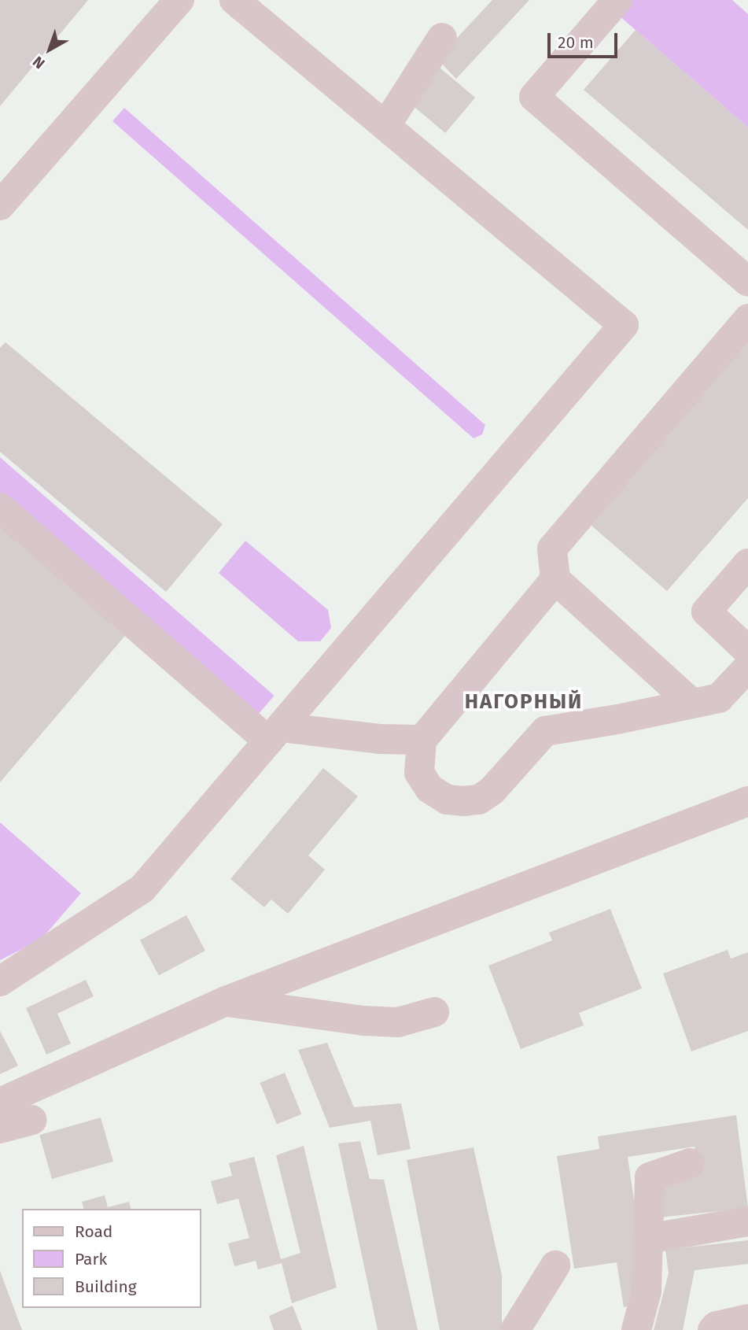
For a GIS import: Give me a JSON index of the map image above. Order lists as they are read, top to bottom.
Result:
{
  "districts": ["НАГОРНЫЙ"],
  "legend": ["Road", "Park", "Building"],
  "scale_bar": "20 m",
  "north": "bottom left"
}
